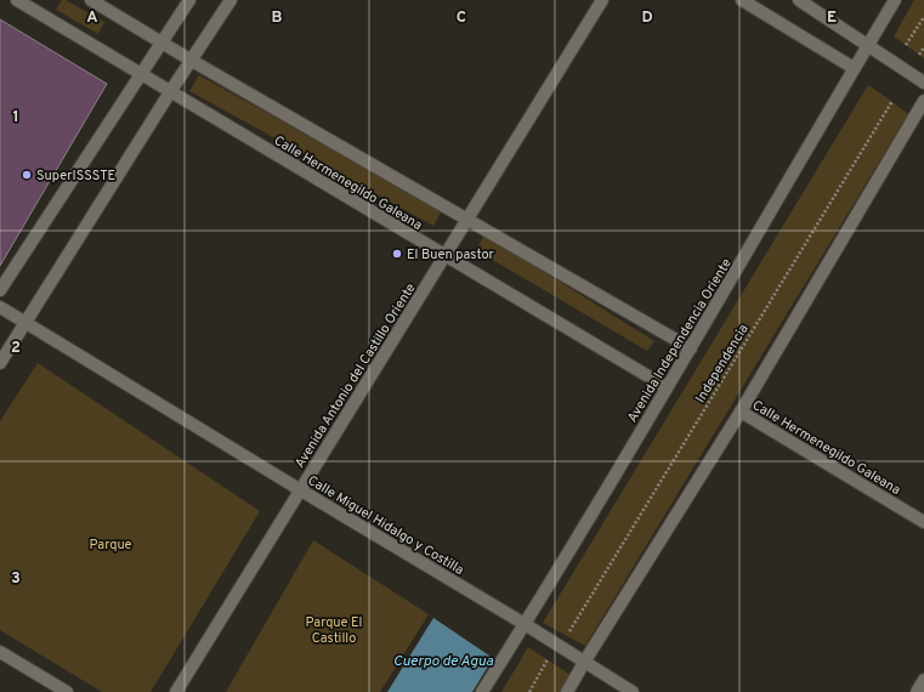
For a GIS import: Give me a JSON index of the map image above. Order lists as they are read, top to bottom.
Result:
{
  "streets": {
    "street": [
      "Calle Hermenegildo Galeana",
      "Avenida Independencia Oriente",
      "Avenida Antonio del Castillo Oriente",
      "Calle Miguel Hidalgo y Costilla"
    ],
    "path": ["Independencia"]
  },
  "crossings": [
    ["Calle Hermenegildo Galeana", "Avenida Independencia Oriente"],
    ["Calle Hermenegildo Galeana", "Avenida Antonio del Castillo Oriente"],
    ["Avenida Independencia Oriente", "Calle Miguel Hidalgo y Costilla"],
    ["Avenida Antonio del Castillo Oriente", "Calle Miguel Hidalgo y Costilla"]
  ],
  "water": ["Cuerpo de Agua"],
  "parks": ["Parque", "Parque El Castillo"],
  "places": ["SuperISSSTE", "El Buen pastor"],
  "grid": {
    "columns": [
      "A",
      "B",
      "C",
      "D",
      "E"
    ],
    "rows": ["1", "2", "3"]
  }
}
